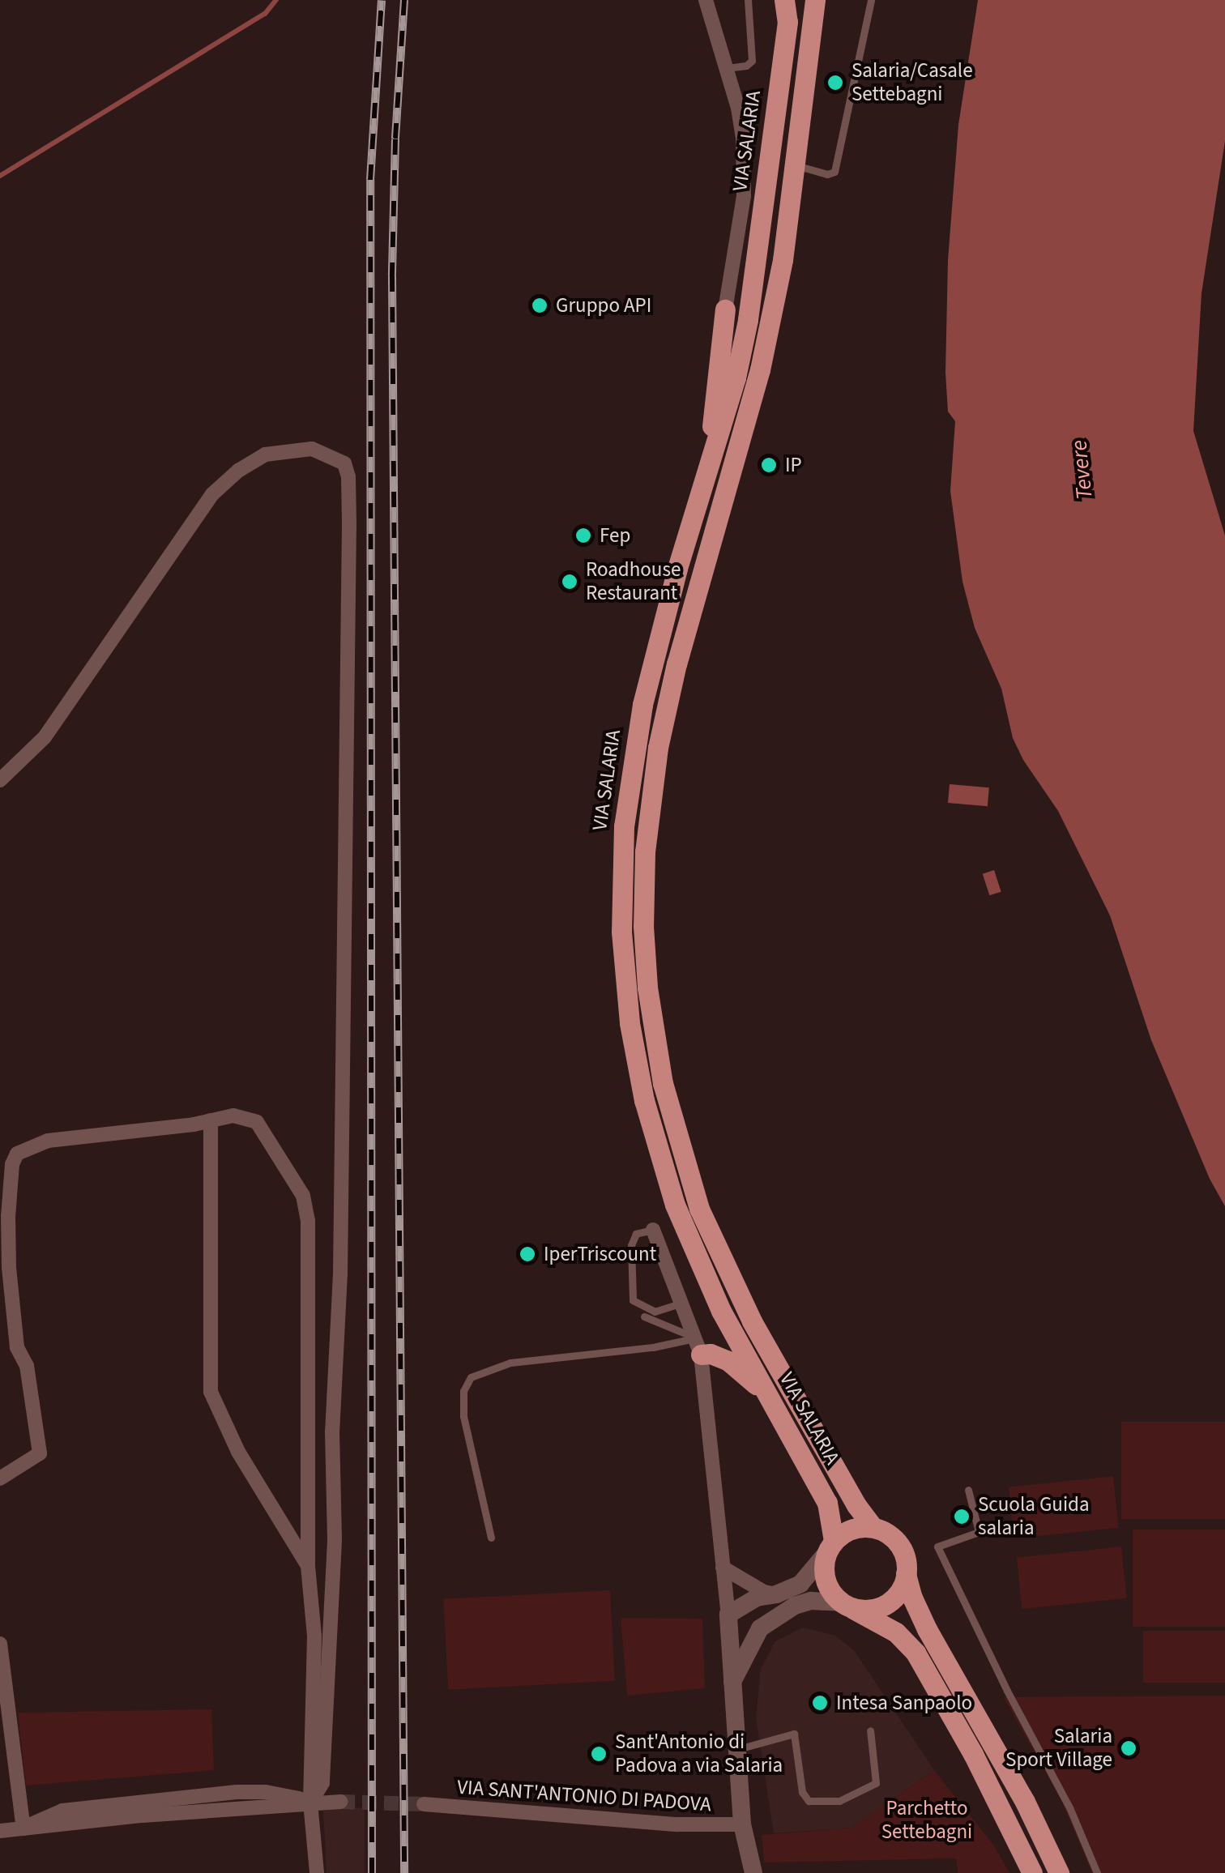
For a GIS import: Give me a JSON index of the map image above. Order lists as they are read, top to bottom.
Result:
{
  "streets": {
    "main road": ["VIA SALARIA"],
    "street": ["VIA SANT'ANTONIO DI PADOVA"]
  },
  "water": ["Tevere"],
  "parks": ["Parchetto Settebagni"],
  "places": [
    "Salaria/Casale Settebagni",
    "Gruppo API",
    "IP",
    "Fep",
    "Roadhouse Restaurant",
    "IperTriscount",
    "Scuola Guida salaria",
    "Intesa Sanpaolo",
    "Salaria Sport Village",
    "Sant'Antonio di Padova a via Salaria"
  ]
}
